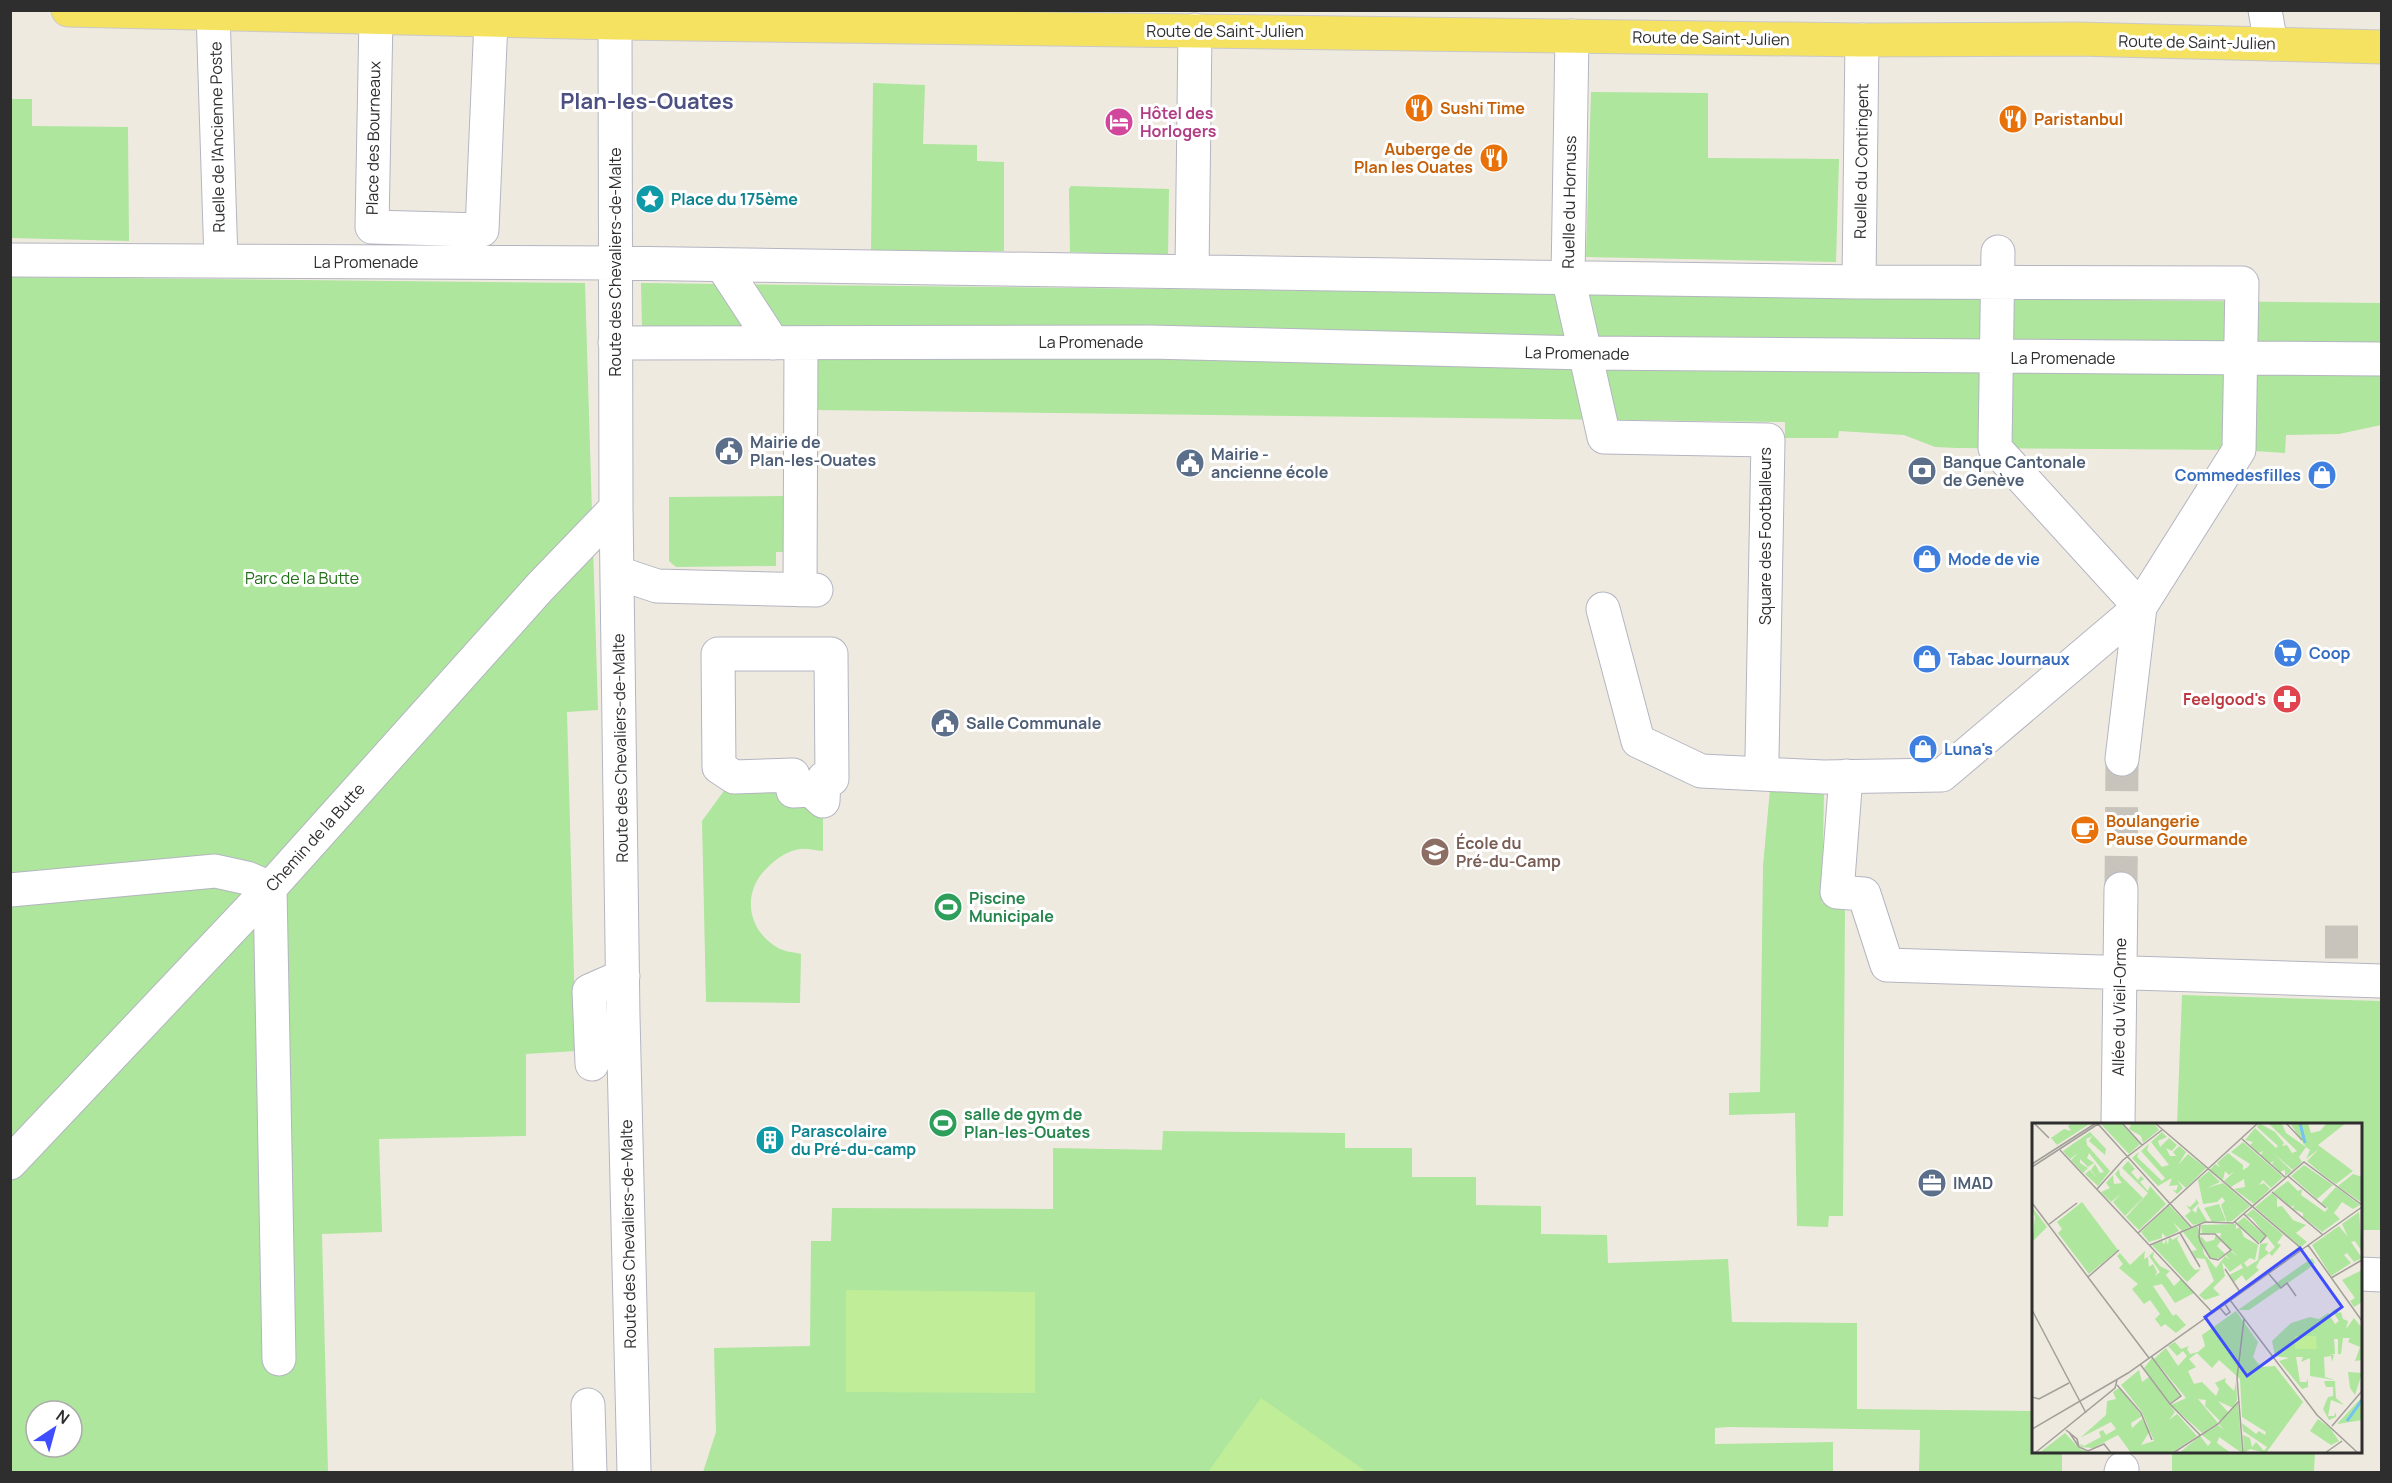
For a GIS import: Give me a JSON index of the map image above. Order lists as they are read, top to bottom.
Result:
{
  "streets": {
    "main road": ["Route de Saint-Julien"],
    "street": [
      "Ruelle de l'Ancienne Poste",
      "Place des Bourneaux",
      "Ruelle du Contingent",
      "Ruelle du Hornuss",
      "La Promenade",
      "Route des Chevaliers-de-Malte",
      "Square des Footballeurs",
      "Chemin de la Butte",
      "Allée du Vieil-Orme"
    ]
  },
  "crossings": [
    ["Route de Saint-Julien", "Ruelle de l'Ancienne Poste"],
    ["Route de Saint-Julien", "Place des Bourneaux"],
    ["Route de Saint-Julien", "Ruelle du Contingent"],
    ["Route de Saint-Julien", "Ruelle du Hornuss"],
    ["Route de Saint-Julien", "Route des Chevaliers-de-Malte"],
    ["Ruelle de l'Ancienne Poste", "La Promenade"],
    ["Ruelle du Contingent", "La Promenade"],
    ["Ruelle du Hornuss", "La Promenade"],
    ["Ruelle du Hornuss", "Square des Footballeurs"],
    ["La Promenade", "Route des Chevaliers-de-Malte"],
    ["Route des Chevaliers-de-Malte", "Chemin de la Butte"]
  ],
  "districts": ["Plan-les-Ouates"],
  "parks": ["Parc de la Butte"],
  "places": {
    "restaurant": ["Sushi Time", "Paristanbul", "Auberge de Plan les Ouates"],
    "hotel": ["Hôtel des Horlogers"],
    "place": ["Place du 175ème"],
    "public building": ["Mairie de Plan-les-Ouates", "Mairie - ancienne école", "Salle Communale"],
    "bank": ["Banque Cantonale de Genève"],
    "shop": [
      "Commedesfilles",
      "Mode de vie",
      "Tabac Journaux",
      "Luna's"
    ],
    "supermarket": ["Coop"],
    "pharmacy": ["Feelgood's"],
    "cafe": ["Boulangerie Pause Gourmande"],
    "school or university": ["École du Pré-du-Camp"],
    "sports": ["Piscine Municipale", "salle de gym de Plan-les-Ouates"],
    "building": ["Parascolaire du Pré-du-camp"],
    "office": ["IMAD"]
  },
  "north": "top right"
}
